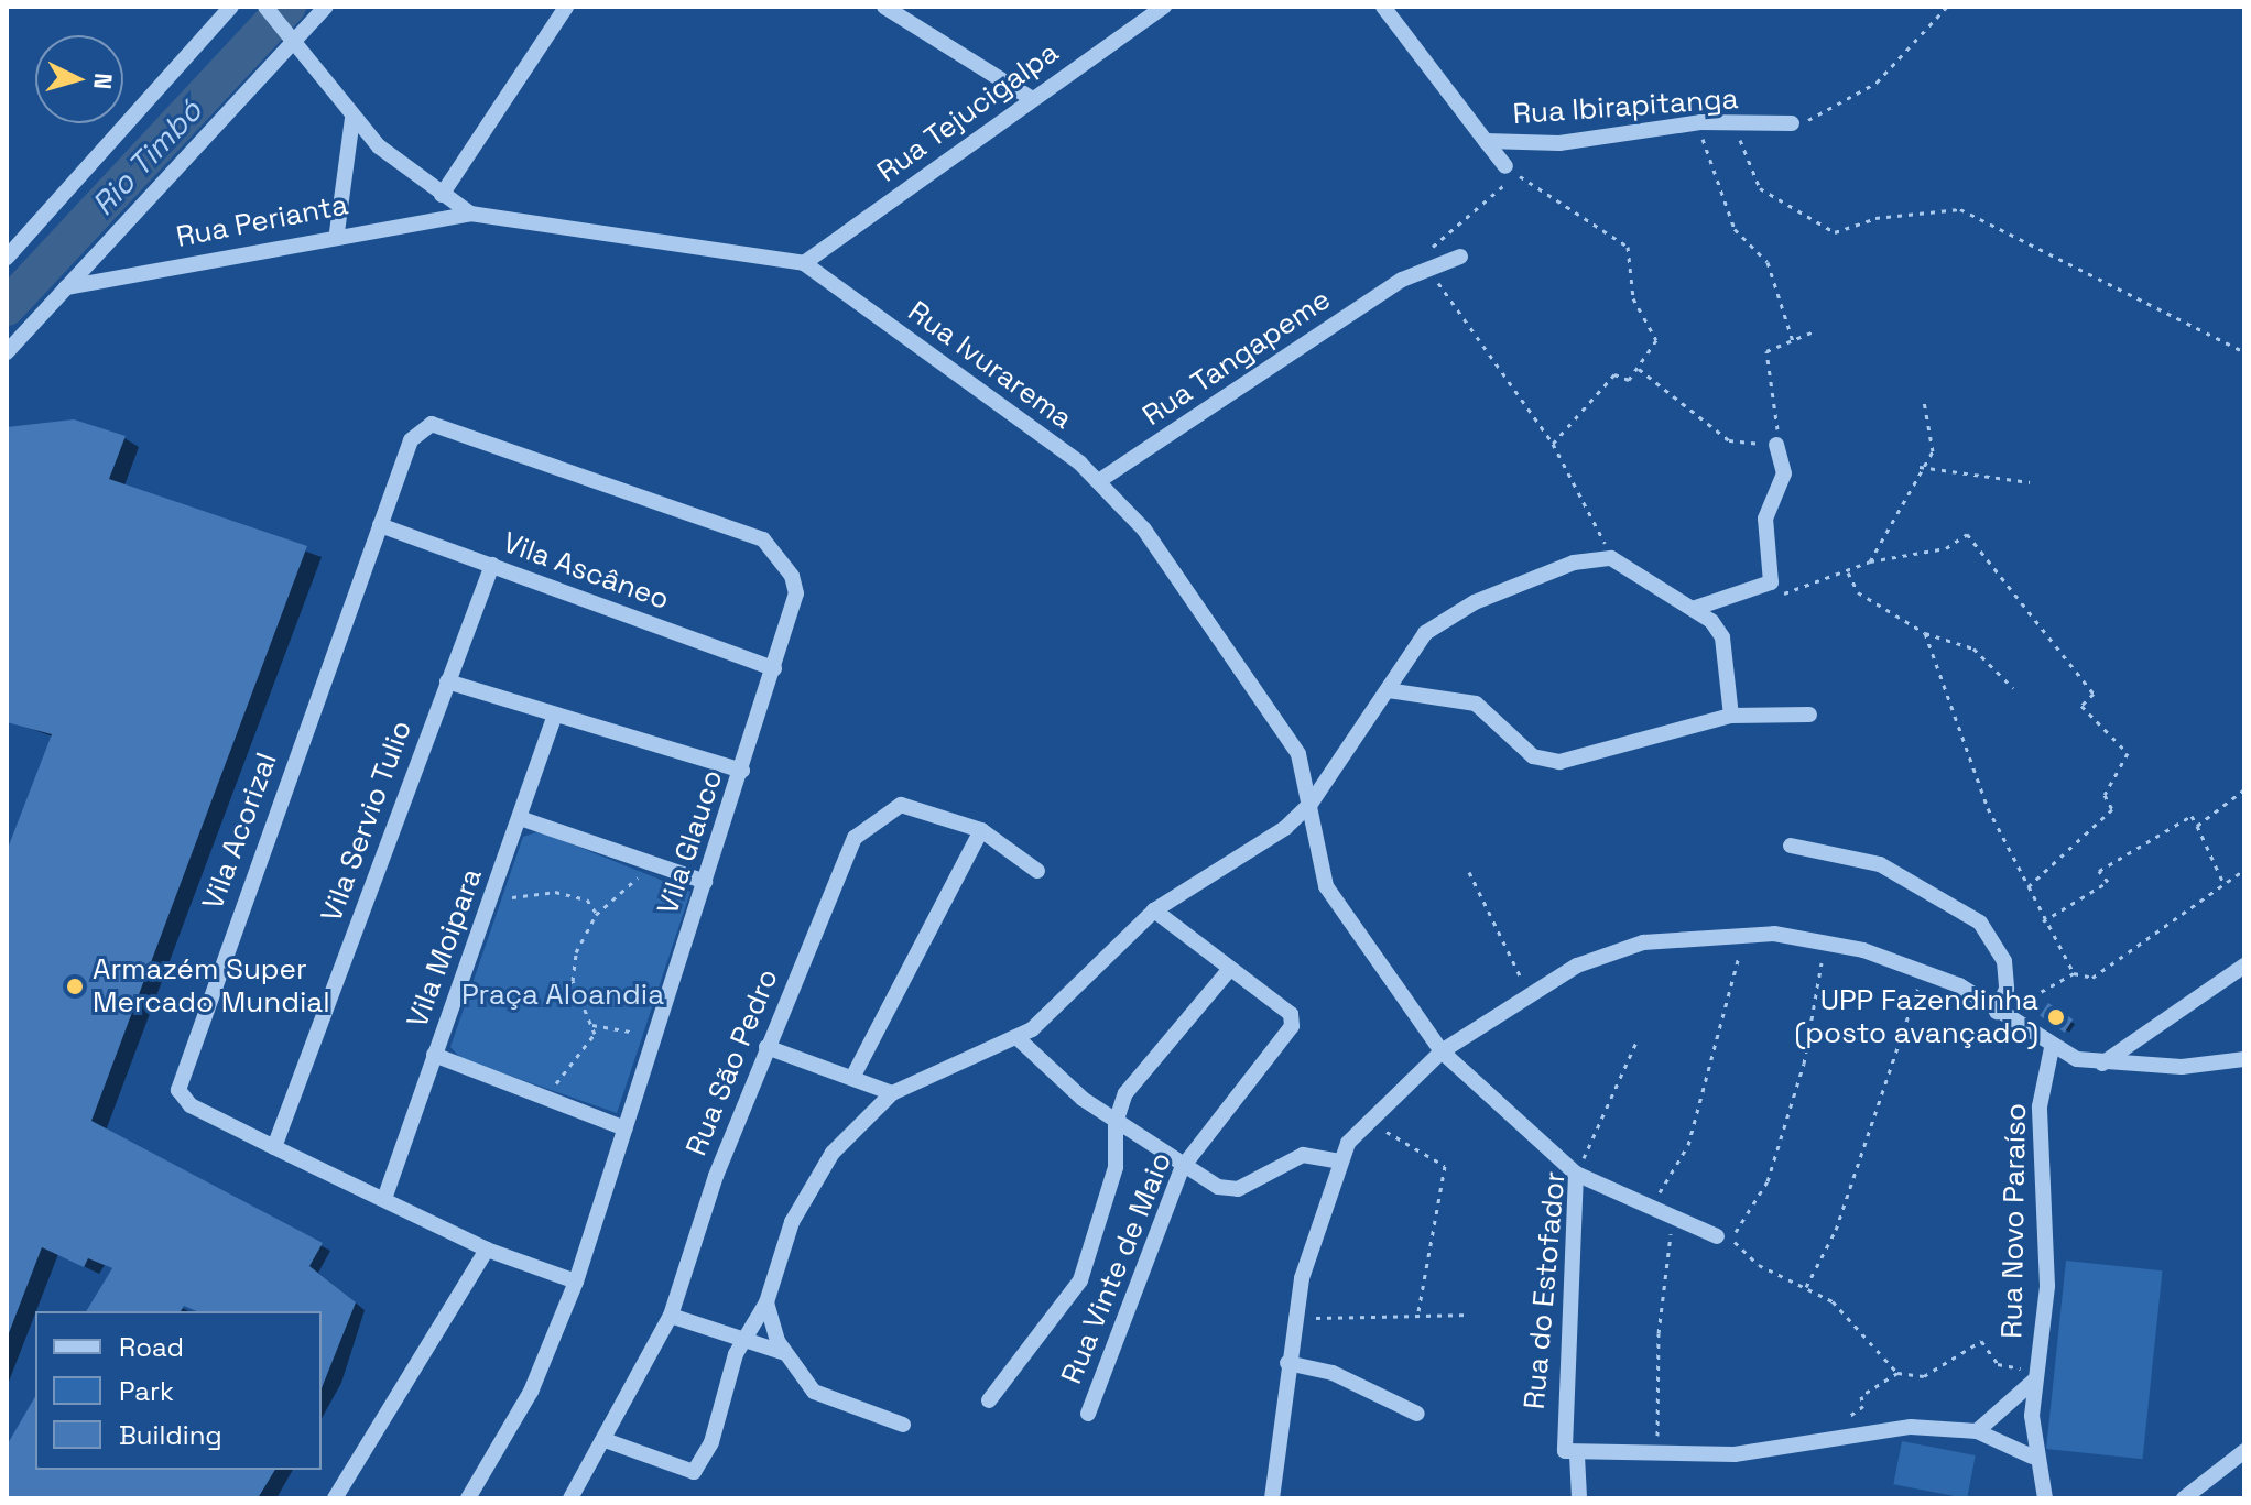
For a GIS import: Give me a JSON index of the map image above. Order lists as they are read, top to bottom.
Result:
{
  "streets": {
    "street": [
      "Rua Ibirapitanga",
      "Rua Tejucigalpa",
      "Rua Perianta",
      "Rua Tangapeme",
      "Rua Ivurarema",
      "Vila Ascâneo",
      "Vila Servio Tulio",
      "Vila Acorizal",
      "Vila Glauco",
      "Vila Moipara",
      "Rua São Pedro",
      "Rua Novo Paraíso",
      "Rua Vinte de Maio",
      "Rua do Estofador"
    ]
  },
  "crossings": [
    ["Rua Tejucigalpa", "Rua Ivurarema"],
    ["Rua Perianta", "Rua Ivurarema"],
    ["Rua Tangapeme", "Rua Ivurarema"],
    ["Rua Ivurarema", "Rua do Estofador"],
    ["Vila Ascâneo", "Vila Servio Tulio"],
    ["Vila Ascâneo", "Vila Acorizal"],
    ["Vila Ascâneo", "Vila Glauco"],
    ["Vila Servio Tulio", "Vila Acorizal"],
    ["Vila Acorizal", "Vila Glauco"],
    ["Vila Acorizal", "Vila Moipara"]
  ],
  "water": ["Rio Timbó"],
  "parks": ["Praça Aloandia"],
  "places": ["Armazém Super Mercado Mundial", "UPP Fazendinha (posto avançado)"],
  "legend": ["Road", "Park", "Building"],
  "north": "right"
}
